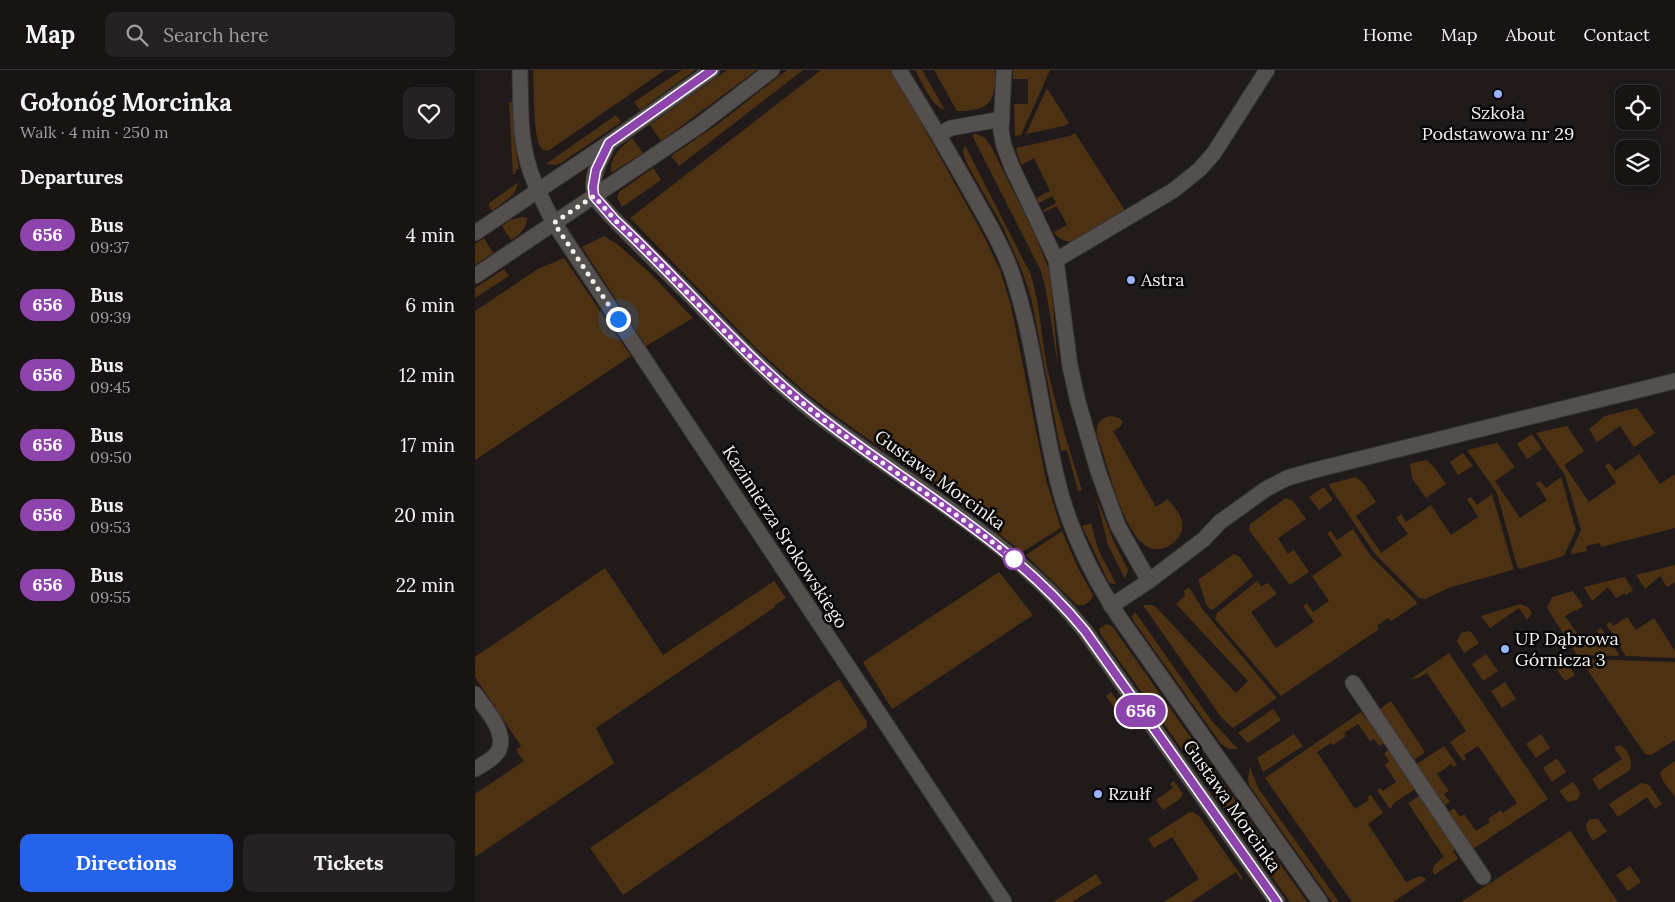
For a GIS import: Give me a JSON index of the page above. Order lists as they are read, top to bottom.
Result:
{
  "streets": {
    "street": ["Gustawa Morcinka", "Kazimierza Srokowskiego"]
  },
  "places": [
    "Szkoła Podstawowa nr 29",
    "Astra",
    "UP Dąbrowa Górnicza 3",
    "Rzułf"
  ],
  "lines": ["bus line 656"],
  "page": {
    "header": "Map",
    "search": "Search here",
    "nav": [
      "Home",
      "Map",
      "About",
      "Contact"
    ],
    "heading": [
      ["Gołonóg Morcinka", "Walk · 4 min · 250 m"],
      "Departures"
    ],
    "on_map": "656",
    "list": [
      {
        "mark": "656",
        "name": "Bus",
        "note": "09:37",
        "value": "4 min"
      },
      {
        "mark": "656",
        "name": "Bus",
        "note": "09:39",
        "value": "6 min"
      },
      {
        "mark": "656",
        "name": "Bus",
        "note": "09:45",
        "value": "12 min"
      },
      {
        "mark": "656",
        "name": "Bus",
        "note": "09:50",
        "value": "17 min"
      },
      {
        "mark": "656",
        "name": "Bus",
        "note": "09:53",
        "value": "20 min"
      },
      {
        "mark": "656",
        "name": "Bus",
        "note": "09:55",
        "value": "22 min"
      }
    ],
    "buttons": ["Directions", "Tickets"]
  }
}
